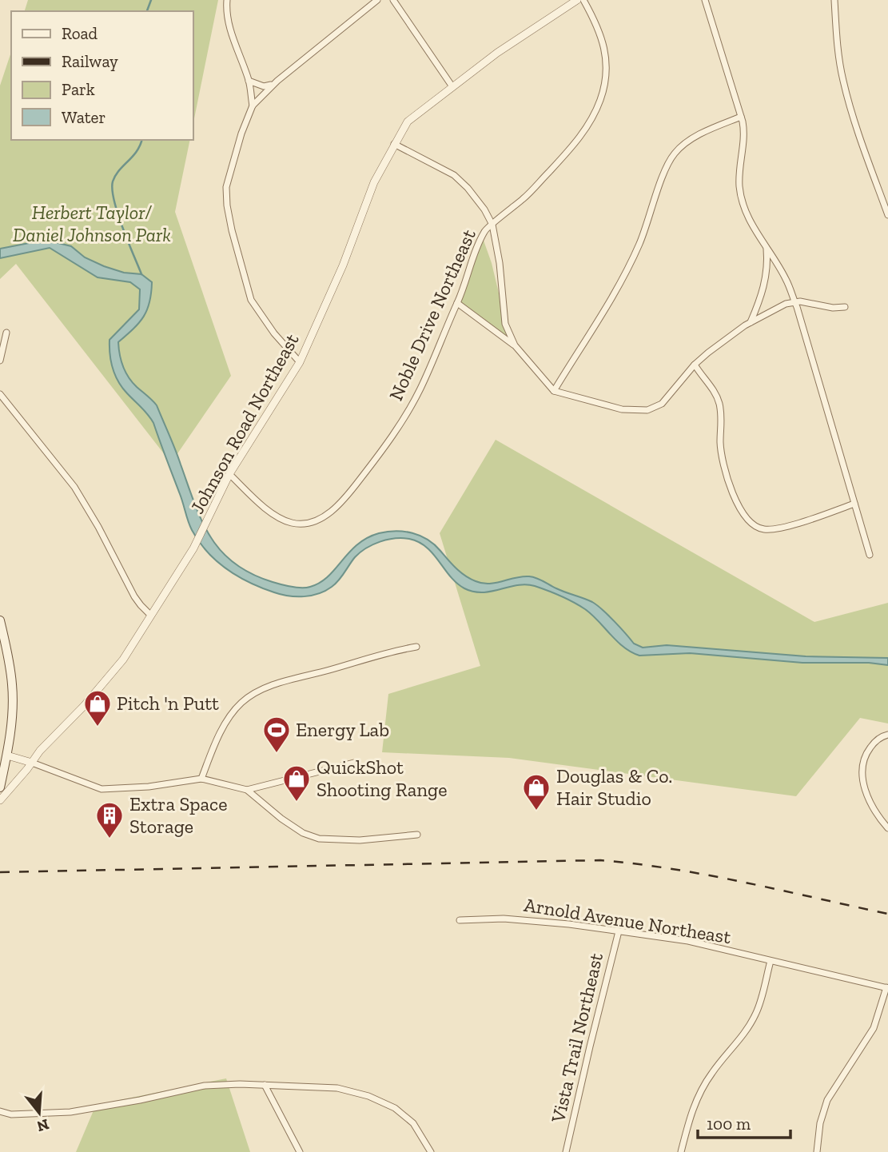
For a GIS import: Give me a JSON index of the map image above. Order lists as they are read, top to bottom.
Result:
{
  "streets": {
    "street": [
      "Noble Drive Northeast",
      "Johnson Road Northeast",
      "Arnold Avenue Northeast",
      "Vista Trail Northeast"
    ]
  },
  "crossings": [
    ["Noble Drive Northeast", "Johnson Road Northeast"],
    ["Arnold Avenue Northeast", "Vista Trail Northeast"]
  ],
  "parks": ["Herbert Taylor/ Daniel Johnson Park"],
  "places": {
    "shop": ["Pitch 'n Putt", "QuickShot Shooting Range", "Douglas & Co. Hair Studio"],
    "sports": ["Energy Lab"],
    "building": ["Extra Space Storage"]
  },
  "legend": [
    "Road",
    "Railway",
    "Park",
    "Water"
  ],
  "scale_bar": "100 m",
  "north": "bottom"
}
